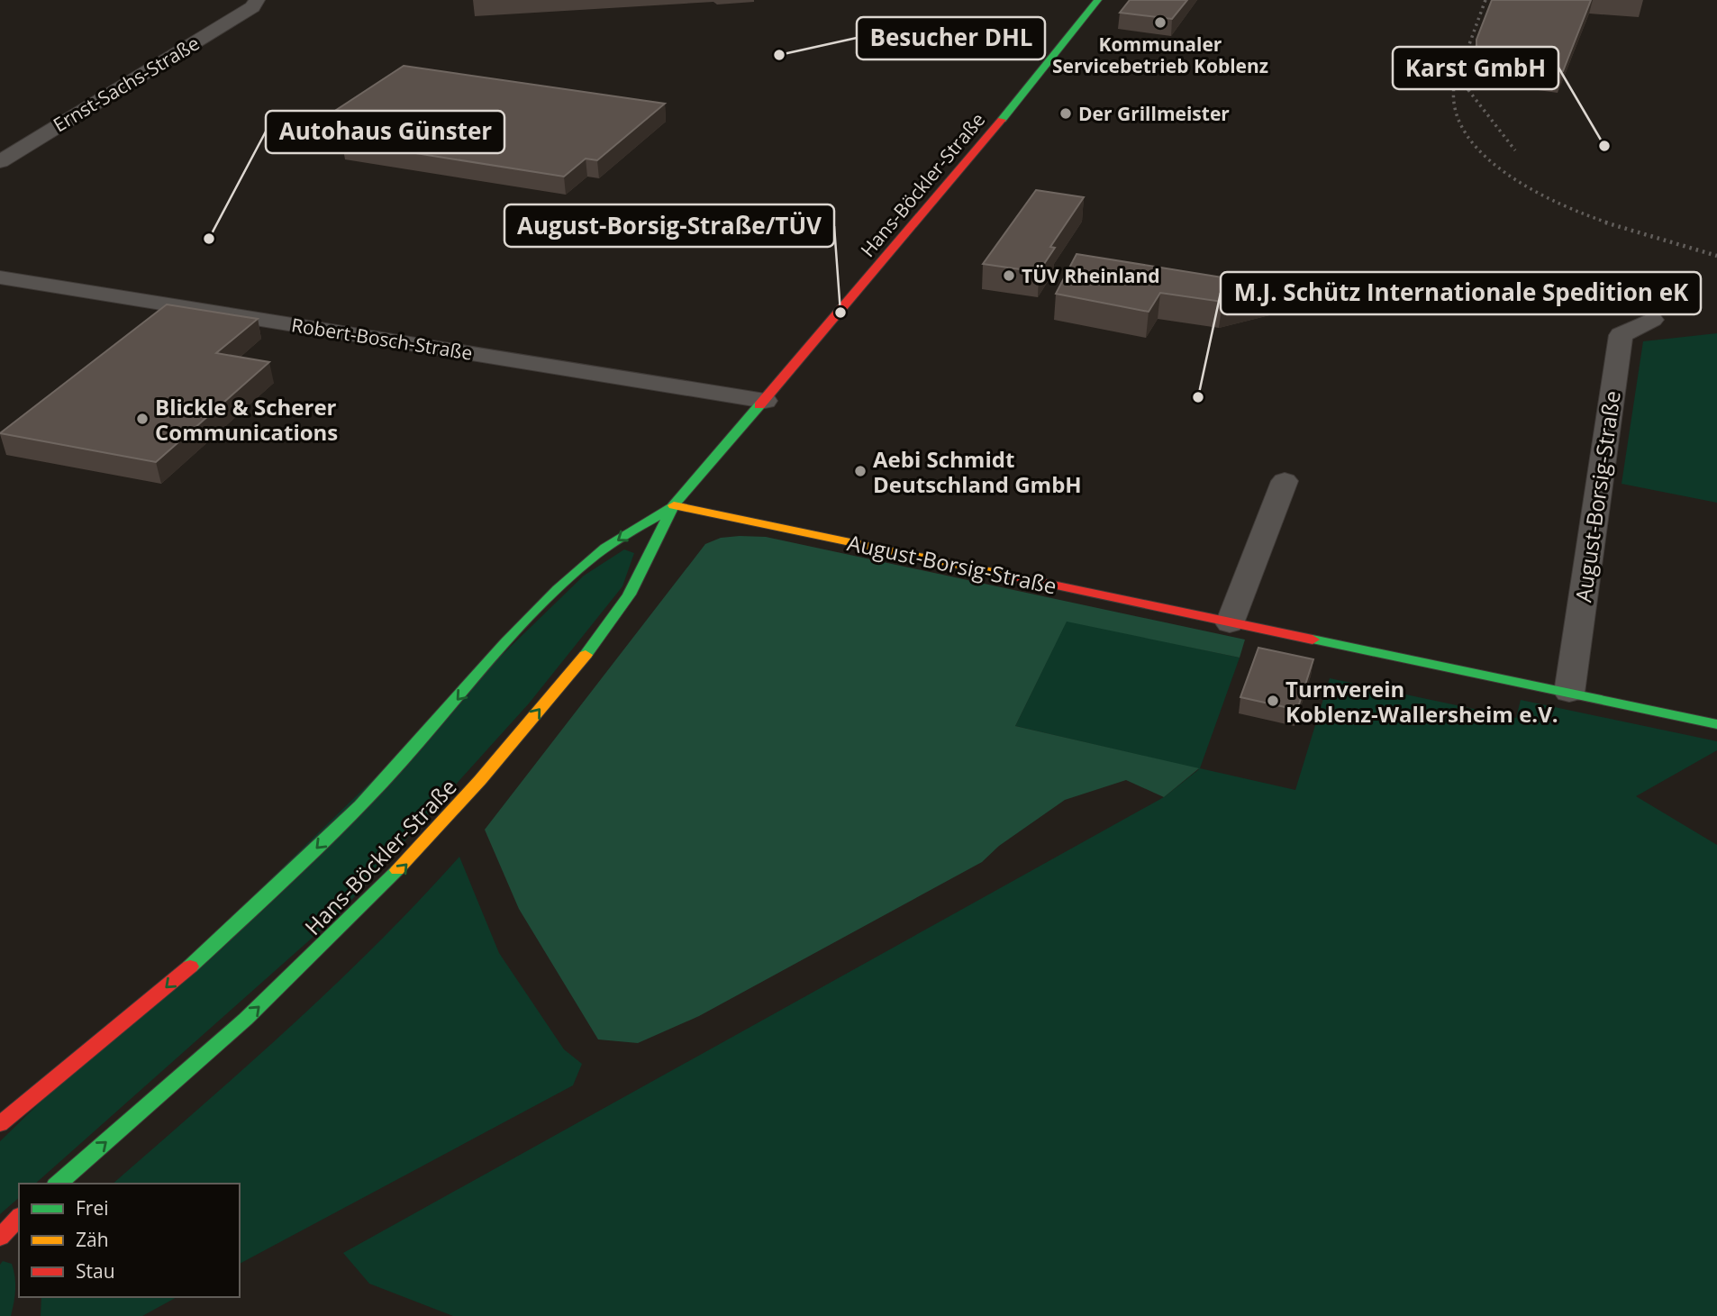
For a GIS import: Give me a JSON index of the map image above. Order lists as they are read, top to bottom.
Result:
{
  "streets": {
    "main road": ["Hans-Böckler-Straße", "August-Borsig-Straße"],
    "street": ["Ernst-Sachs-Straße", "Robert-Bosch-Straße"]
  },
  "crossings": [
    ["Hans-Böckler-Straße", "Robert-Bosch-Straße"],
    ["Hans-Böckler-Straße", "August-Borsig-Straße"]
  ],
  "places": [
    "Kommunaler Servicebetrieb Koblenz",
    "Besucher DHL",
    "Der Grillmeister",
    "Karst GmbH",
    "Autohaus Günster",
    "TÜV Rheinland",
    "August-Borsig-Straße/TÜV",
    "M.J. Schütz Internationale Spedition eK",
    "Blickle & Scherer Communications",
    "Aebi Schmidt Deutschland GmbH",
    "Turnverein Koblenz-Wallersheim e.V."
  ],
  "legend": ["Frei", "Zäh", "Stau"]
}
